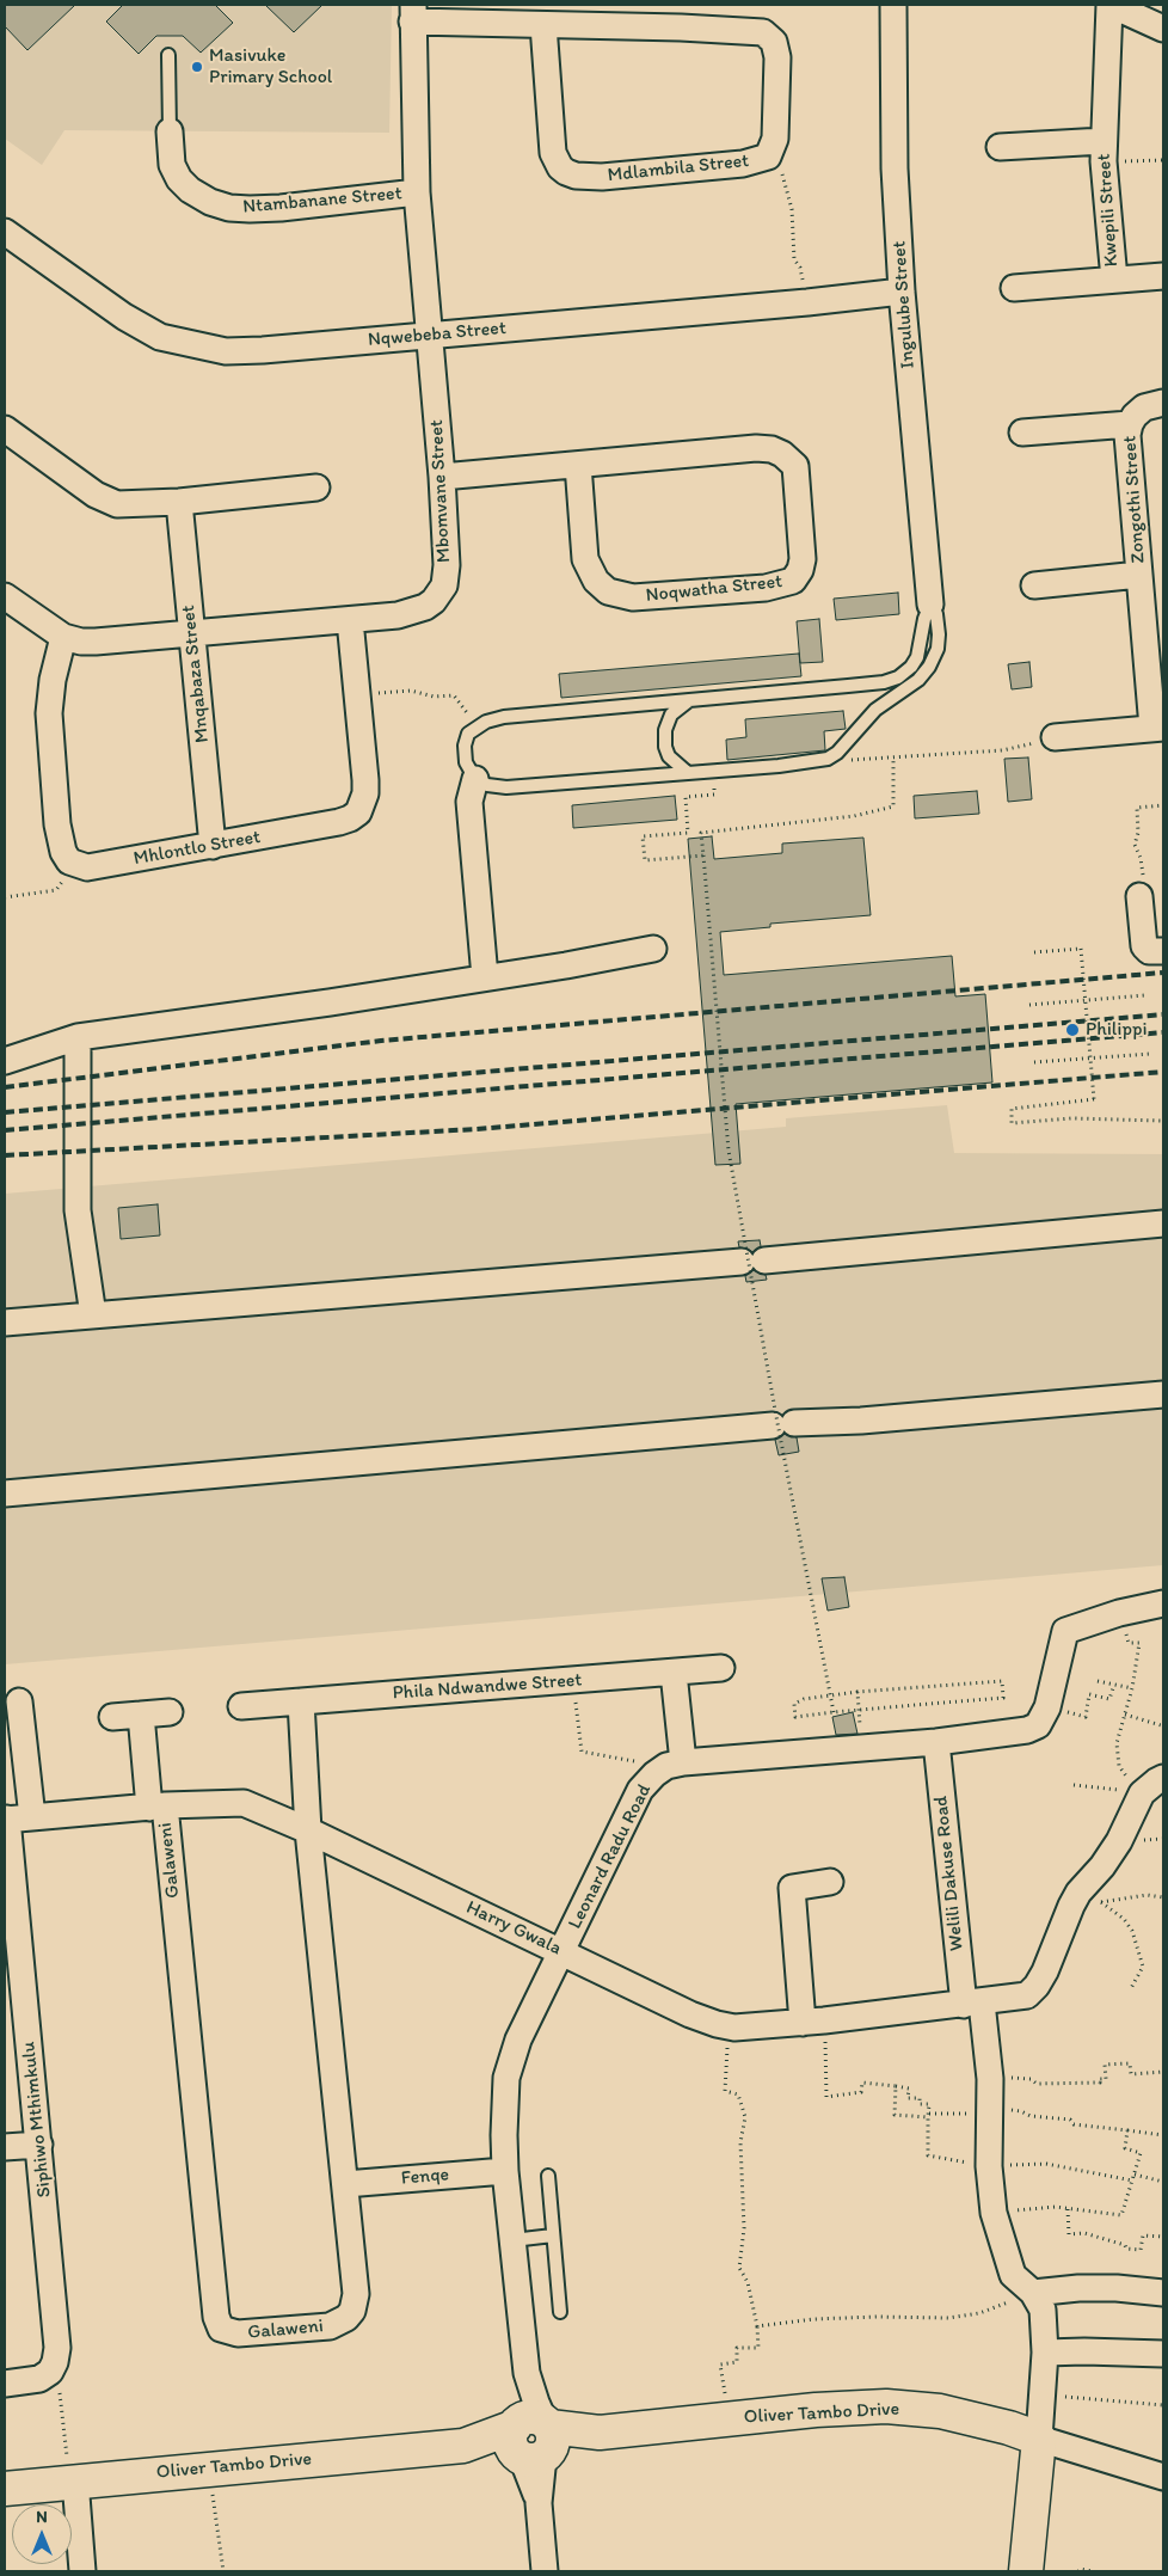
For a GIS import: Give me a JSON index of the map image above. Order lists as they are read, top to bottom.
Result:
{
  "streets": {
    "street": [
      "Mdlambila Street",
      "Ntambanane Street",
      "Kwepili Street",
      "Ingulube Street",
      "Nqwebeba Street",
      "Mbomvane Street",
      "Zongothi Street",
      "Noqwatha Street",
      "Mnqabaza Street",
      "Mhlontlo Street",
      "Phila Ndwandwe Street",
      "Leonard Radu Road",
      "Galaweni",
      "Welili Dakuse Road",
      "Harry Gwala",
      "Siphiwo Mthimkulu",
      "Fenqe",
      "Oliver Tambo Drive"
    ]
  },
  "crossings": [
    ["Mdlambila Street", "Mbomvane Street"],
    ["Ntambanane Street", "Mbomvane Street"],
    ["Ingulube Street", "Nqwebeba Street"],
    ["Nqwebeba Street", "Mbomvane Street"],
    ["Mbomvane Street", "Noqwatha Street"],
    ["Mbomvane Street", "Mnqabaza Street"],
    ["Mbomvane Street", "Mhlontlo Street"],
    ["Mnqabaza Street", "Mhlontlo Street"],
    ["Leonard Radu Road", "Welili Dakuse Road"],
    ["Leonard Radu Road", "Harry Gwala"],
    ["Leonard Radu Road", "Fenqe"],
    ["Leonard Radu Road", "Oliver Tambo Drive"],
    ["Galaweni", "Harry Gwala"],
    ["Galaweni", "Fenqe"],
    ["Welili Dakuse Road", "Harry Gwala"],
    ["Harry Gwala", "Siphiwo Mthimkulu"]
  ],
  "places": ["Masivuke Primary School", "Philippi"],
  "north": "top"
}
